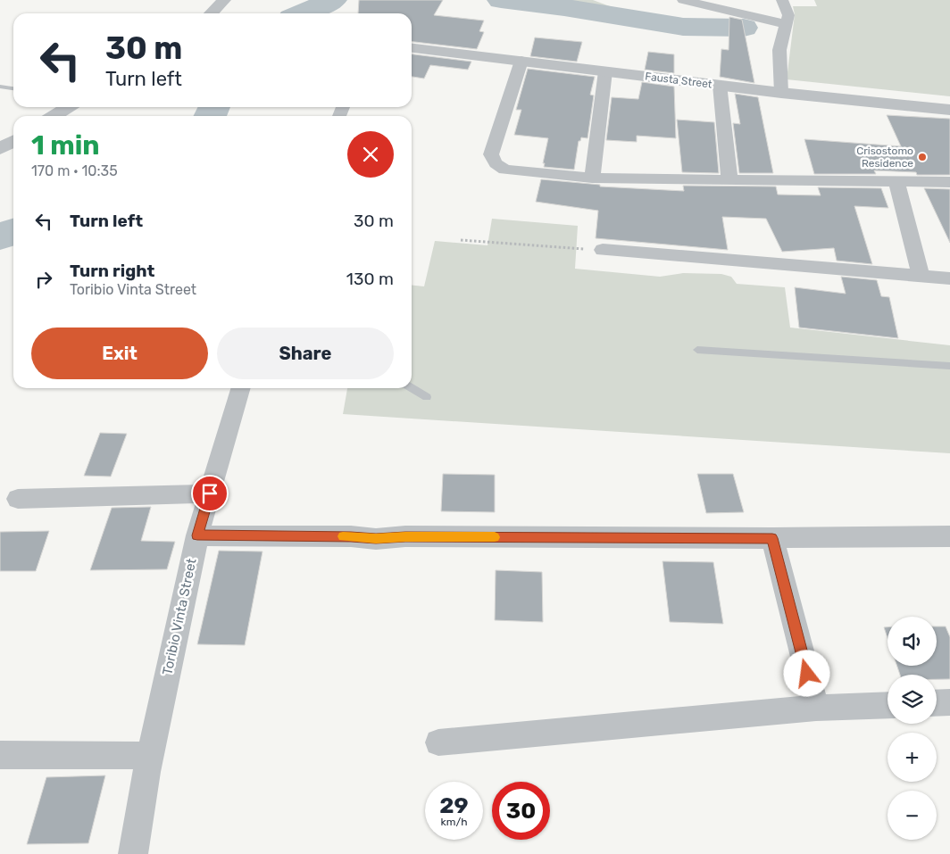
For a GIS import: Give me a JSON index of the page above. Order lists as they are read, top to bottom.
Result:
{
  "streets": {
    "street": ["Fausta Street", "Toribio Vinta Street"]
  },
  "places": ["Crisostomo Residence"],
  "page": {
    "turn": ["30 m", "Turn left"],
    "heading": ["1 min", "170 m · 10:35"],
    "list": [
      {
        "name": "Turn left",
        "value": "30 m"
      },
      {
        "name": "Turn right",
        "note": "Toribio Vinta Street",
        "value": "130 m"
      }
    ],
    "buttons": ["Exit", "Share"],
    "map_buttons": ["+", "−"],
    "speed": "29 km/h",
    "limit": "30"
  }
}
